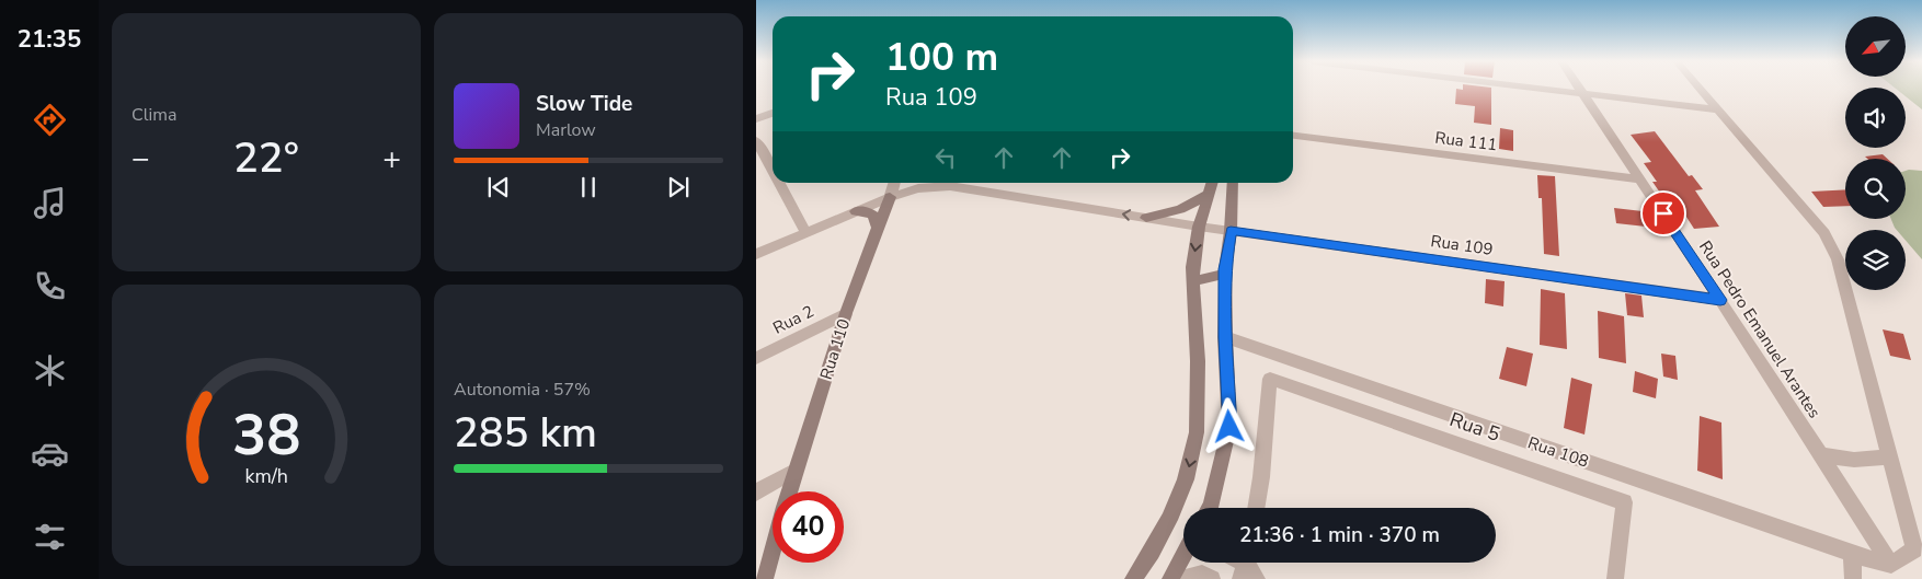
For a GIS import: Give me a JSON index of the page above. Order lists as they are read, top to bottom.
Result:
{
  "streets": {
    "street": [
      "Rua 111",
      "Rua 109",
      "Rua 2",
      "Rua Pedro Emanuel Arantes",
      "Rua 110",
      "Rua 5",
      "Rua 108"
    ]
  },
  "crossings": [
    ["Rua 111", "Rua Pedro Emanuel Arantes"],
    ["Rua 109", "Rua Pedro Emanuel Arantes"],
    ["Rua 2", "Rua 110"],
    ["Rua Pedro Emanuel Arantes", "Rua 108"]
  ],
  "north": "bottom left",
  "page": {
    "tabs": "21:35",
    "tile": [
      "Clima",
      ["Autonomia · 57%", "285 km"]
    ],
    "turn": ["100 m", "Rua 109"],
    "song": ["Slow Tide", "Marlow"],
    "heat": ["−", "22°", "+"],
    "limit": "40",
    "trip": "21:36 · 1 min · 370 m",
    "gauge": ["38", "km/h"]
  }
}
